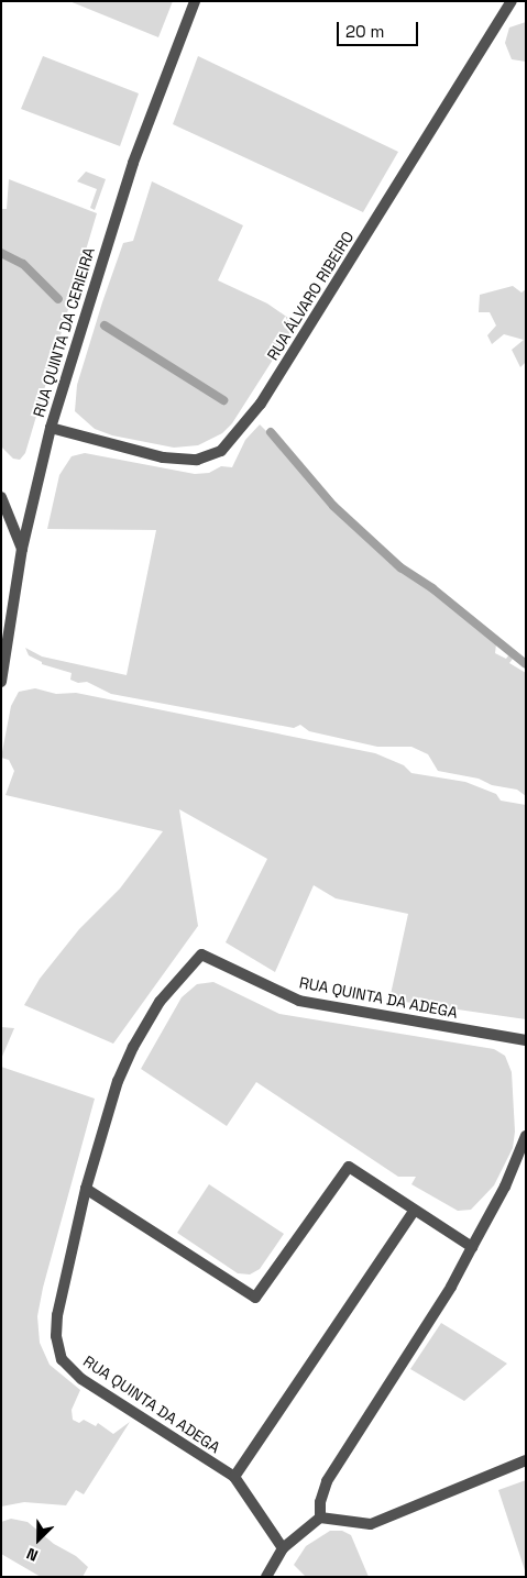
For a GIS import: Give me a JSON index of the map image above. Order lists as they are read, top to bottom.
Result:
{
  "streets": {
    "street": ["RUA ÁLVARO RIBEIRO", "RUA QUINTA DA CERIEIRA", "RUA QUINTA DA ADEGA"]
  },
  "crossings": [
    ["RUA ÁLVARO RIBEIRO", "RUA QUINTA DA CERIEIRA"]
  ],
  "scale_bar": "20 m",
  "north": "bottom left"
}
